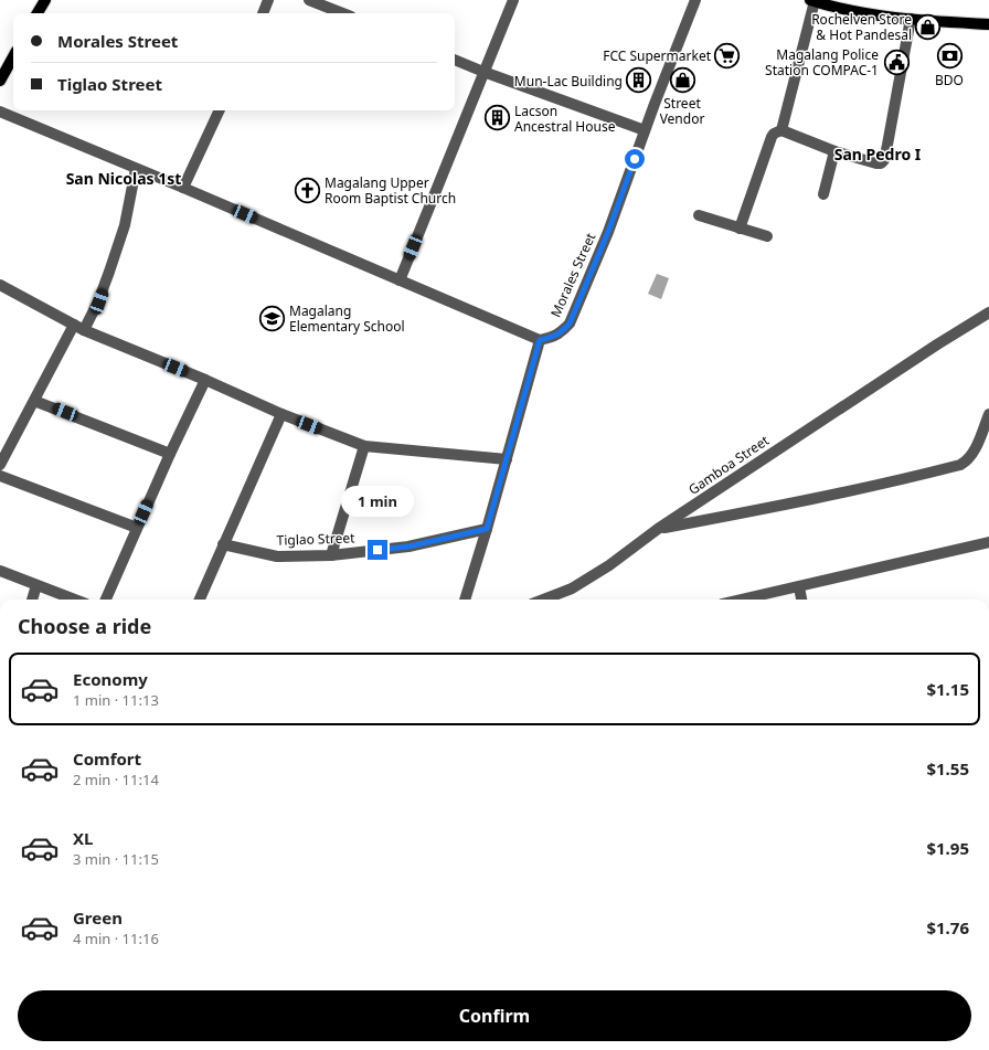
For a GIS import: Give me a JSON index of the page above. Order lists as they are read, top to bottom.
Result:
{
  "streets": {
    "street": ["Morales Street", "Gamboa Street", "Tiglao Street"]
  },
  "districts": ["San Pedro I", "San Nicolas 1st"],
  "places": {
    "shop": ["Rochelven Store & Hot Pandesal", "Street Vendor"],
    "supermarket": ["FCC Supermarket"],
    "bank": ["BDO"],
    "public building": ["Magalang Police Station COMPAC-1"],
    "building": ["Mun-Lac Building", "Lacson Ancestral House"],
    "church": ["Magalang Upper Room Baptist Church"],
    "school or university": ["Magalang Elementary School"]
  },
  "page": {
    "banner": ["Morales Street", "Tiglao Street"],
    "bubble": "1 min",
    "heading": "Choose a ride",
    "list": [
      {
        "name": "Economy",
        "note": "1 min · 11:13",
        "value": "$1.15"
      },
      {
        "name": "Comfort",
        "note": "2 min · 11:14",
        "value": "$1.55"
      },
      {
        "name": "XL",
        "note": "3 min · 11:15",
        "value": "$1.95"
      },
      {
        "name": "Green",
        "note": "4 min · 11:16",
        "value": "$1.76"
      }
    ],
    "buttons": "Confirm"
  }
}
